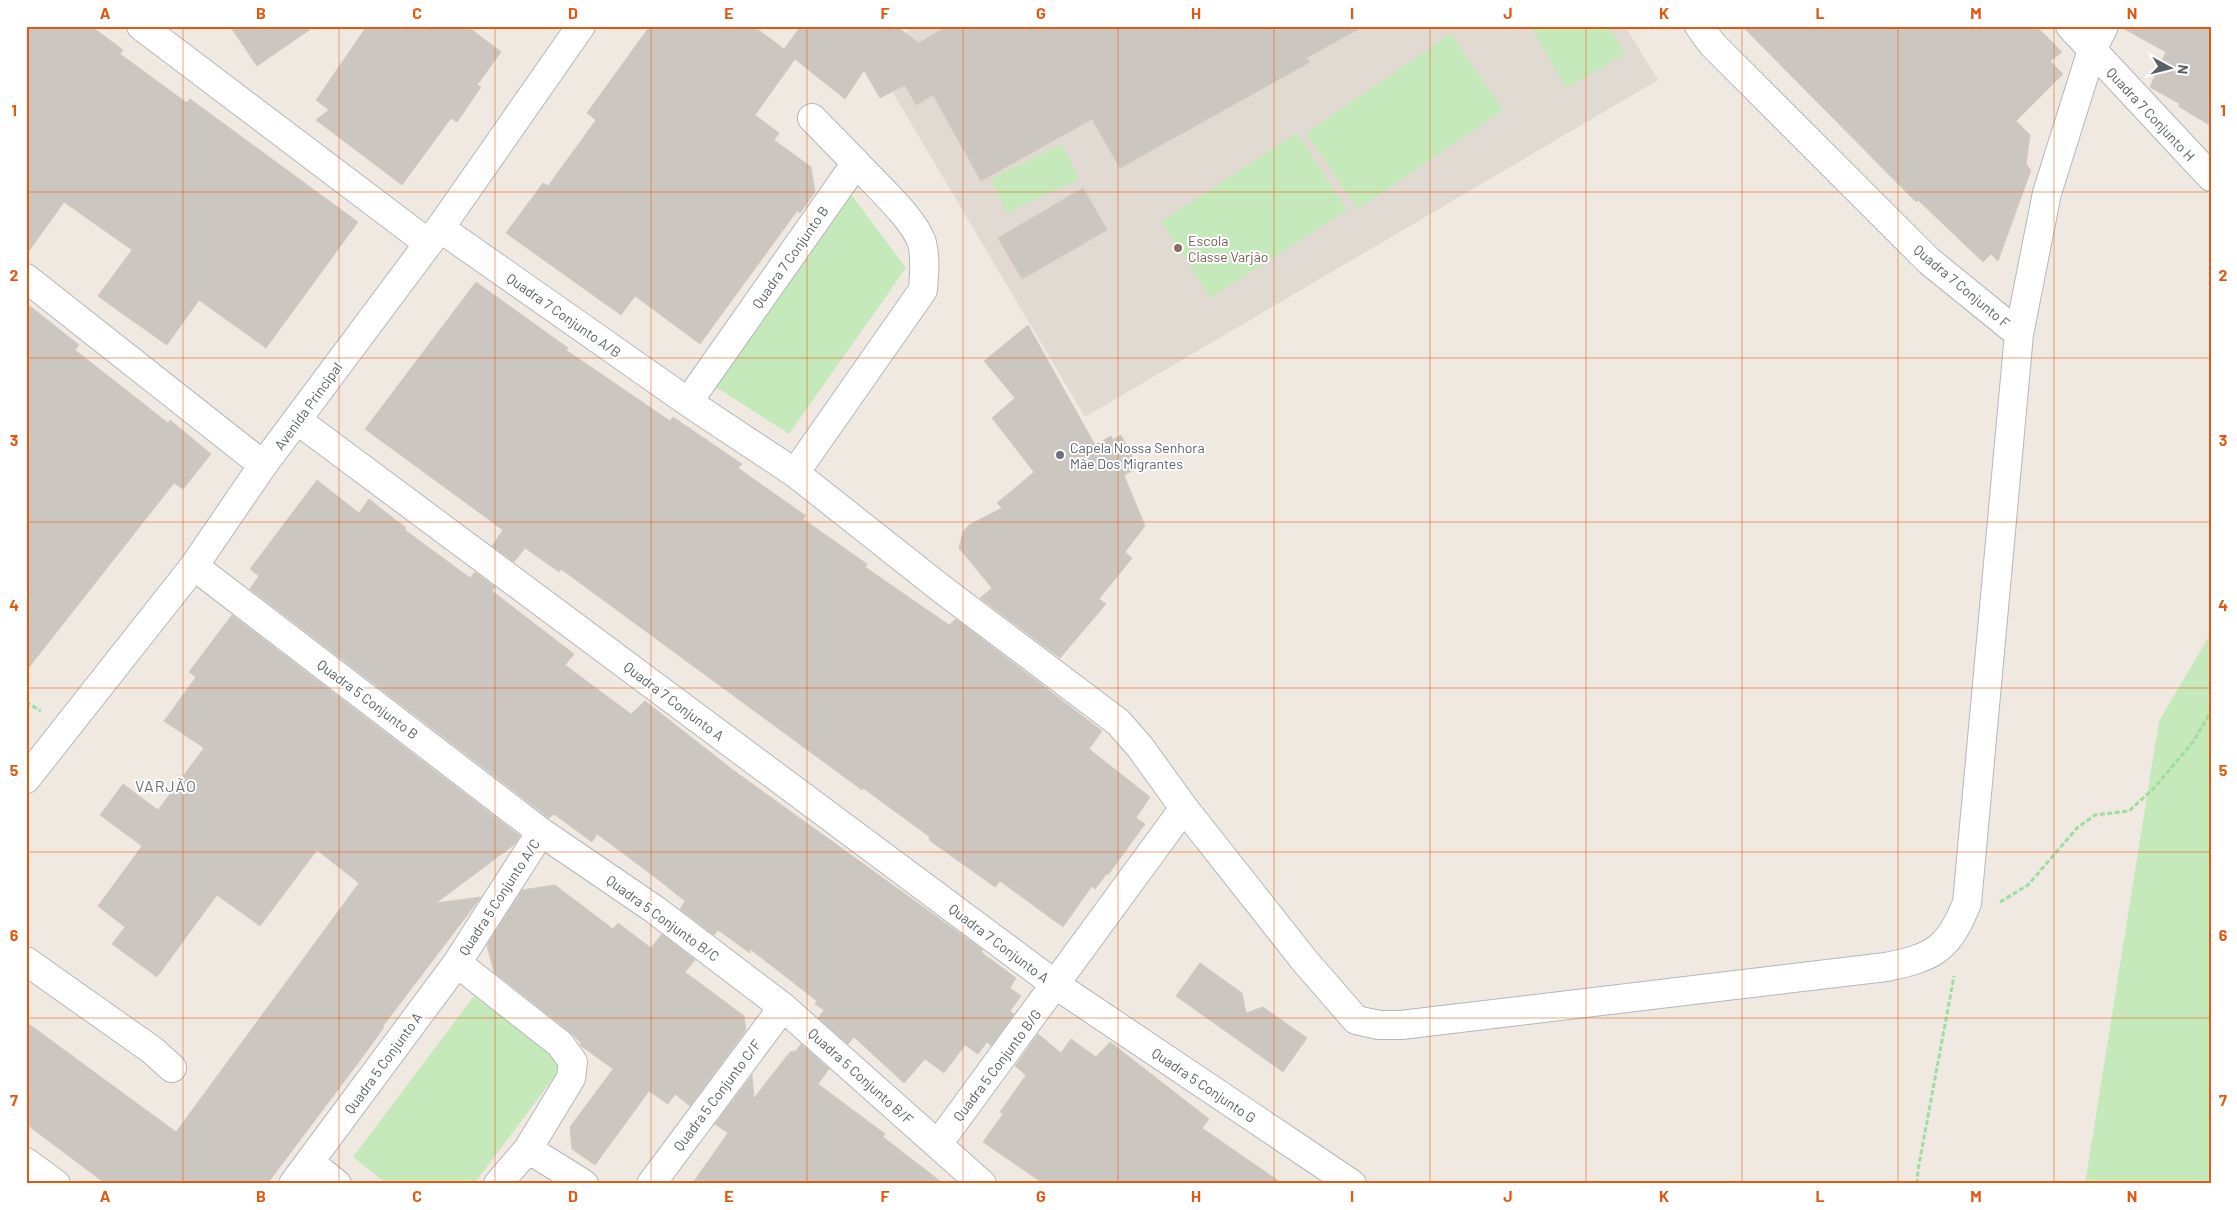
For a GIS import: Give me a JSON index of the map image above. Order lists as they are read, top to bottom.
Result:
{
  "streets": {
    "street": [
      "Quadra 7 Conjunto H",
      "Quadra 7 Conjunto B",
      "Quadra 7 Conjunto F",
      "Quadra 7 Conjunto A/B",
      "Avenida Principal",
      "Quadra 5 Conjunto B",
      "Quadra 7 Conjunto A",
      "Quadra 5 Conjunto A/C",
      "Quadra 5 Conjunto B/C",
      "Quadra 5 Conjunto A",
      "Quadra 5 Conjunto B/G",
      "Quadra 5 Conjunto B/F",
      "Quadra 5 Conjunto G",
      "Quadra 5 Conjunto C/F"
    ]
  },
  "crossings": [
    ["Quadra 7 Conjunto H", "Quadra 7 Conjunto F"],
    ["Quadra 7 Conjunto B", "Quadra 7 Conjunto A/B"],
    ["Quadra 7 Conjunto A/B", "Avenida Principal"],
    ["Avenida Principal", "Quadra 5 Conjunto B"],
    ["Avenida Principal", "Quadra 7 Conjunto A"],
    ["Quadra 5 Conjunto B", "Quadra 5 Conjunto A/C"],
    ["Quadra 5 Conjunto B", "Quadra 5 Conjunto B/C"],
    ["Quadra 7 Conjunto A", "Quadra 5 Conjunto B/G"],
    ["Quadra 7 Conjunto A", "Quadra 5 Conjunto G"],
    ["Quadra 5 Conjunto A/C", "Quadra 5 Conjunto B/C"],
    ["Quadra 5 Conjunto A/C", "Quadra 5 Conjunto A"],
    ["Quadra 5 Conjunto B/C", "Quadra 5 Conjunto B/F"],
    ["Quadra 5 Conjunto B/C", "Quadra 5 Conjunto C/F"],
    ["Quadra 5 Conjunto B/G", "Quadra 5 Conjunto B/F"],
    ["Quadra 5 Conjunto B/G", "Quadra 5 Conjunto G"],
    ["Quadra 5 Conjunto B/F", "Quadra 5 Conjunto C/F"]
  ],
  "districts": ["VARJÃO"],
  "places": ["Escola Classe Varjão", "Capela Nossa Senhora Mãe Dos Migrantes"],
  "north": "right",
  "grid": {
    "columns": [
      "A",
      "B",
      "C",
      "D",
      "E",
      "F",
      "G",
      "H",
      "I",
      "J",
      "K",
      "L",
      "M",
      "N"
    ],
    "rows": [
      "1",
      "2",
      "3",
      "4",
      "5",
      "6",
      "7"
    ]
  }
}
